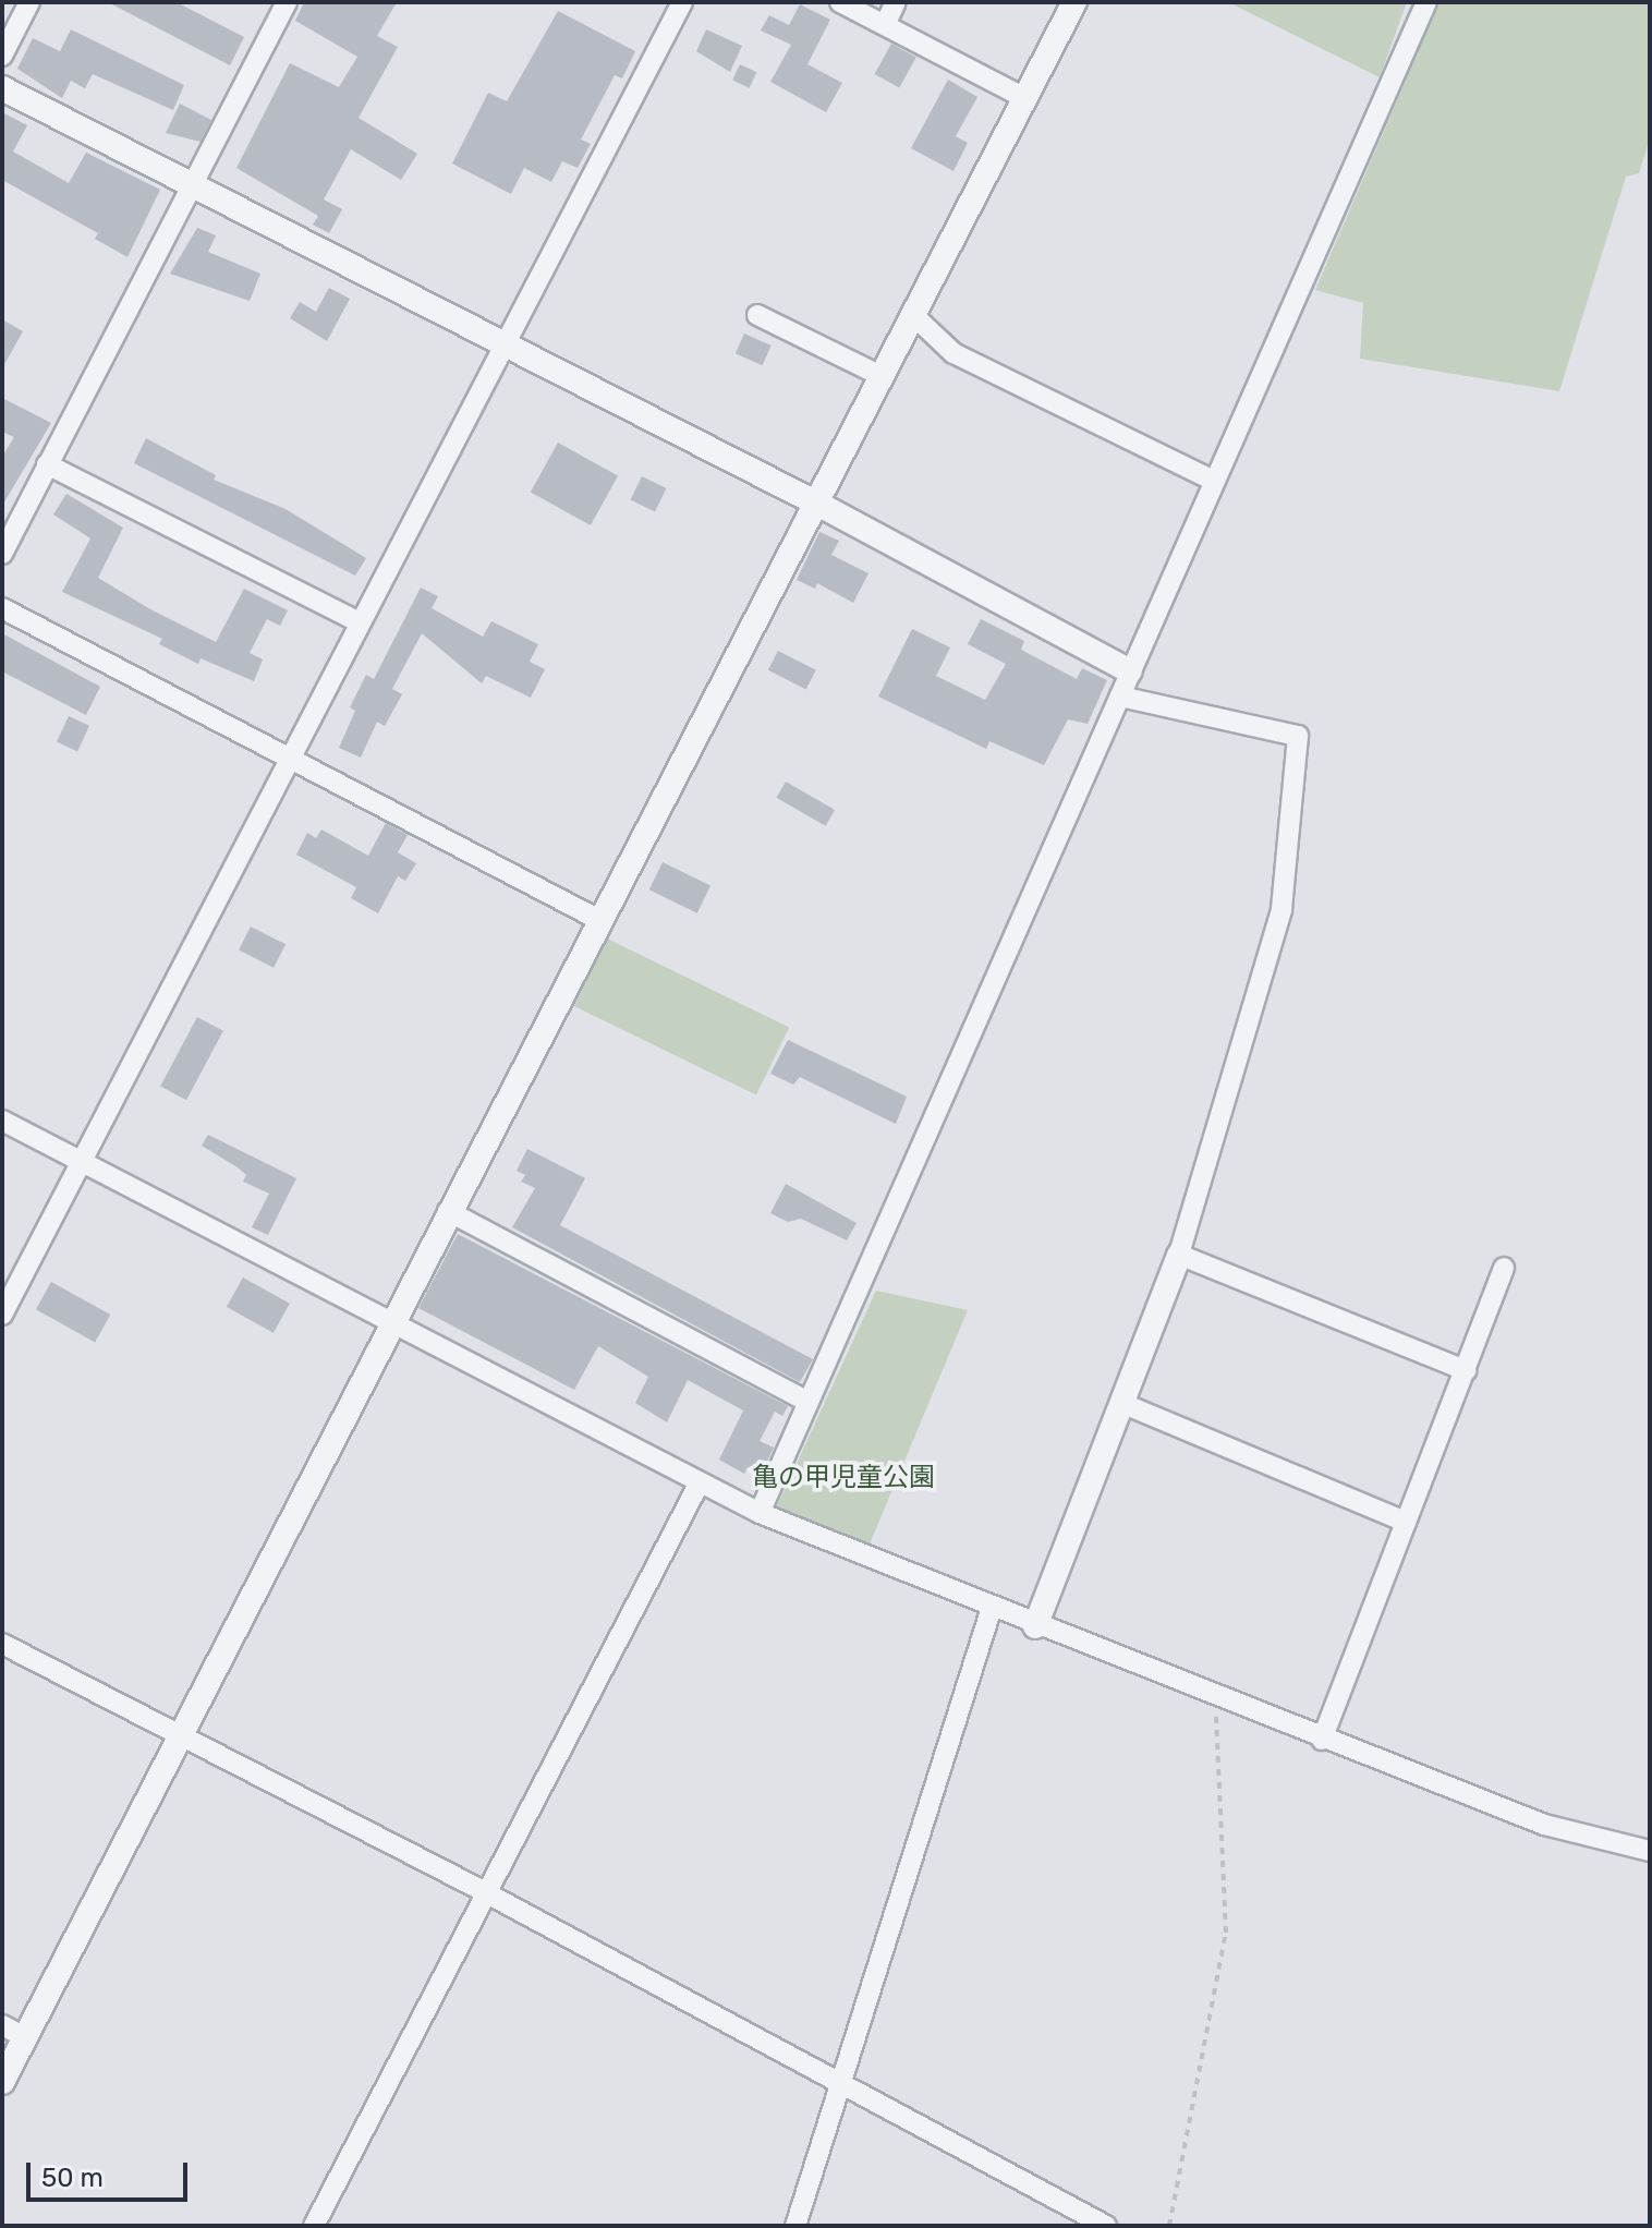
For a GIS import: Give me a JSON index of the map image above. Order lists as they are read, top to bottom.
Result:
{
  "parks": ["亀の甲児童公園"],
  "scale_bar": "50 m"
}
